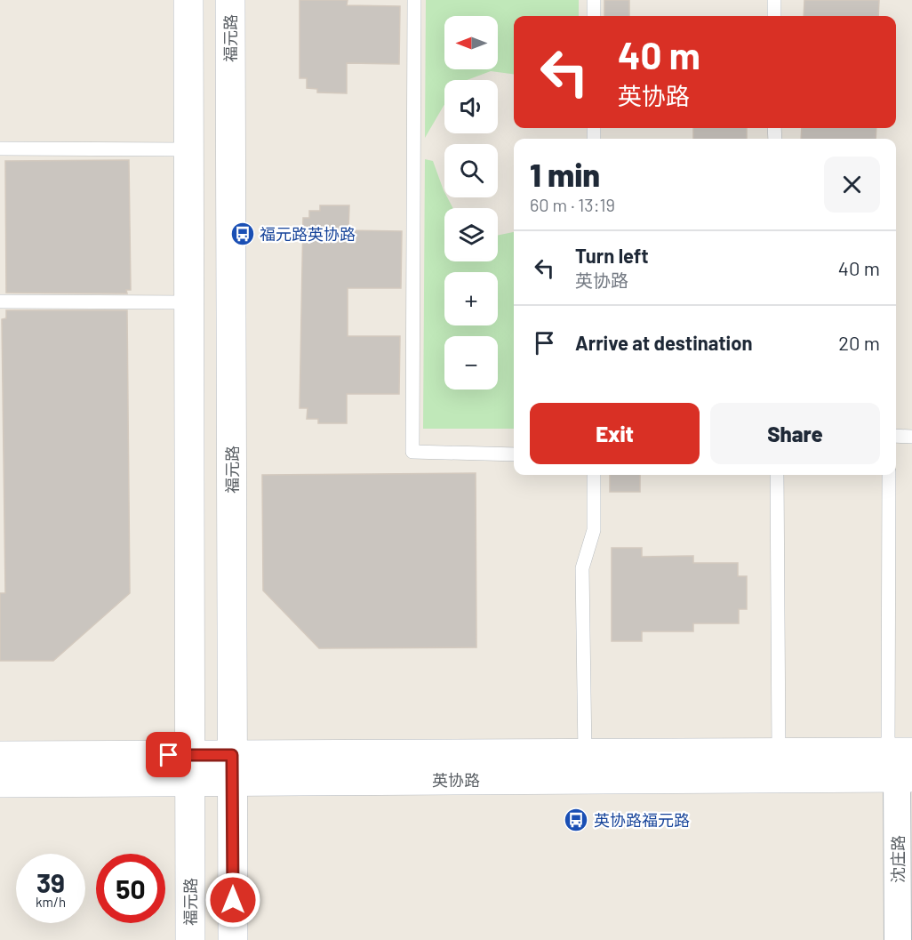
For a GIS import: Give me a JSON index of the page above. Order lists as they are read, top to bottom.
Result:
{
  "streets": {
    "main road": ["福元路", "英协路"],
    "street": ["沈庄路"]
  },
  "crossings": [
    ["福元路", "英协路"],
    ["英协路", "沈庄路"]
  ],
  "places": {
    "bus stop": ["福元路英协路", "英协路福元路"]
  },
  "north": "left",
  "page": {
    "map_buttons": ["+", "−"],
    "turn": ["40 m", "英协路"],
    "heading": ["1 min", "60 m · 13:19"],
    "list": [
      {
        "name": "Turn left",
        "note": "英协路",
        "value": "40 m"
      },
      {
        "name": "Arrive at destination",
        "value": "20 m"
      }
    ],
    "buttons": ["Exit", "Share"],
    "speed": "39 km/h",
    "limit": "50"
  }
}
